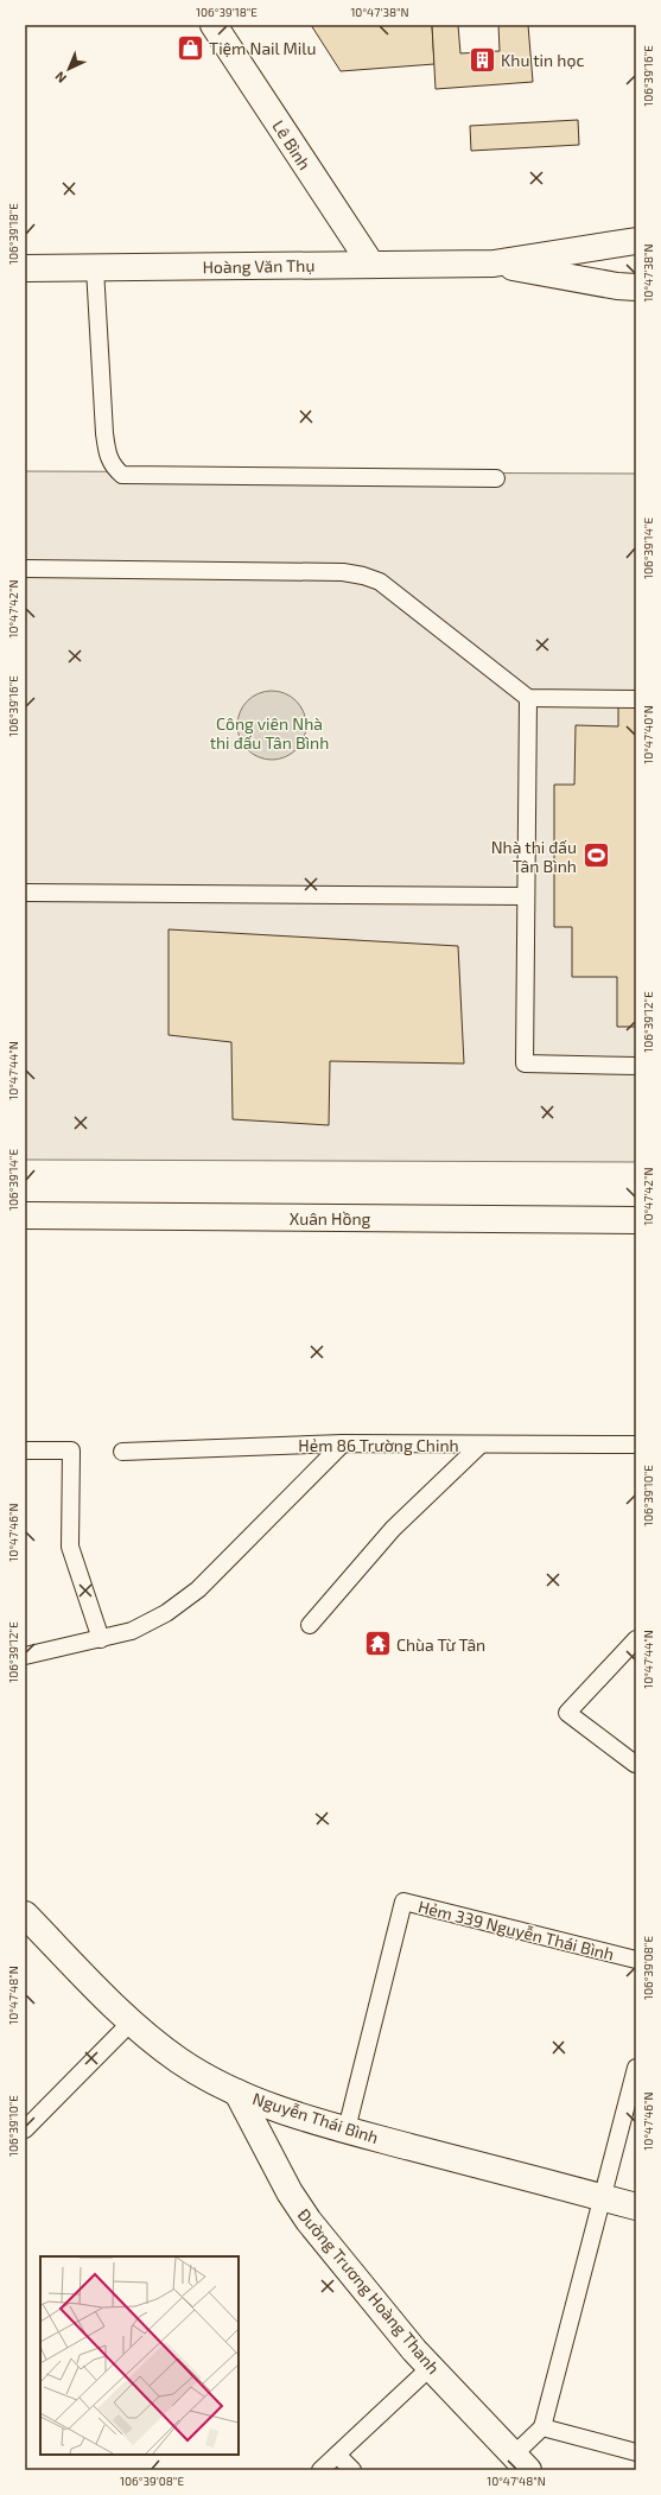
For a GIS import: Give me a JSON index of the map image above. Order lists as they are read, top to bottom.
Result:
{
  "streets": {
    "street": [
      "Lê Bình",
      "Hoàng Văn Thụ",
      "Xuân Hồng",
      "Nguyễn Thái Bình",
      "Đường Trương Hoàng Thanh"
    ],
    "lane": ["Hẻm 86 Trường Chinh", "Hẻm 339 Nguyễn Thái Bình"]
  },
  "crossings": [
    ["Lê Bình", "Hoàng Văn Thụ"],
    ["Hẻm 339 Nguyễn Thái Bình", "Nguyễn Thái Bình"],
    ["Nguyễn Thái Bình", "Đường Trương Hoàng Thanh"]
  ],
  "parks": ["Công viên Nhà thi đấu Tân Bình"],
  "places": {
    "shop": ["Tiệm Nail Milu"],
    "building": ["Khu tin học"],
    "sports": ["Nhà thi đấu Tân Bình"],
    "temple": ["Chùa Từ Tân"]
  },
  "north": "bottom left",
  "coordinates": [
    "106°39'18\"E",
    "10°47'38\"N",
    "106°39'16\"E",
    "106°39'14\"E",
    "10°47'42\"N",
    "10°47'40\"N",
    "106°39'12\"E",
    "10°47'44\"N",
    "106°39'10\"E",
    "10°47'46\"N",
    "106°39'08\"E",
    "10°47'48\"N"
  ]
}
